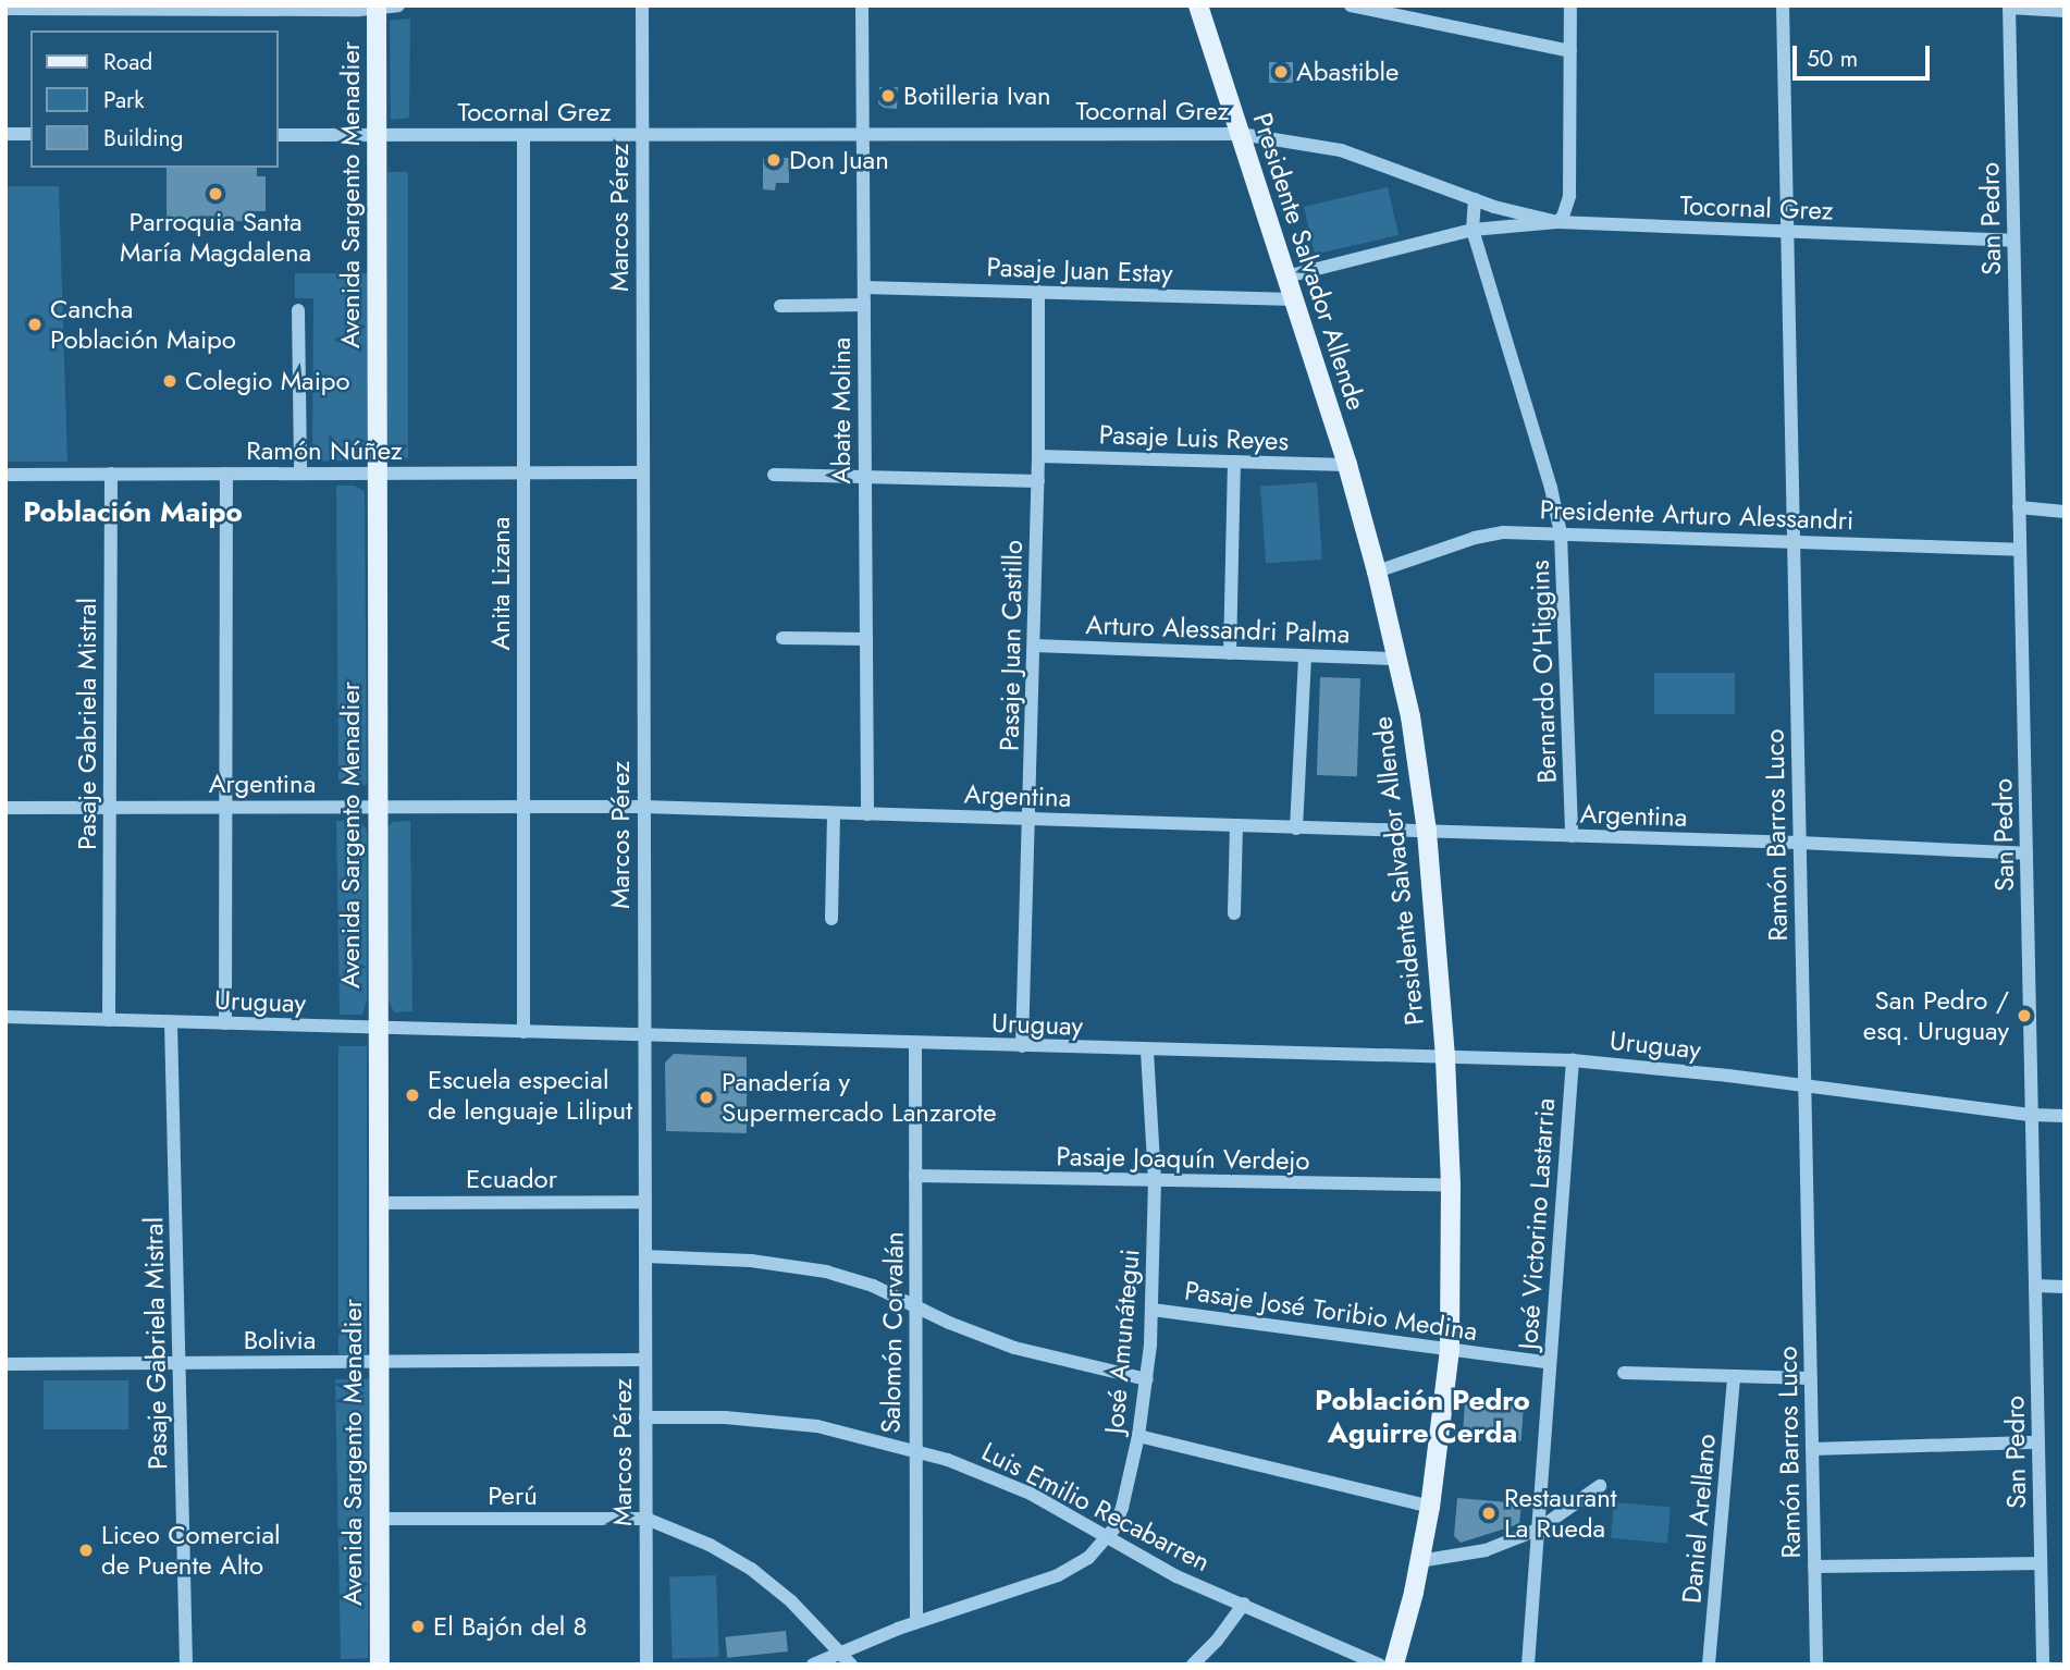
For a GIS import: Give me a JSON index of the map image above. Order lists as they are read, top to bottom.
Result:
{
  "streets": {
    "main road": ["Avenida Sargento Menadier", "Presidente Salvador Allende"],
    "street": [
      "Tocornal Grez",
      "Marcos Pérez",
      "San Pedro",
      "Pasaje Juan Estay",
      "Abate Molina",
      "Pasaje Luis Reyes",
      "Ramón Núñez",
      "Presidente Arturo Alessandri",
      "Anita Lizana",
      "Arturo Alessandri Palma",
      "Pasaje Juan Castillo",
      "Bernardo O'Higgins",
      "Pasaje Gabriela Mistral",
      "Argentina",
      "Ramón Barros Luco",
      "Uruguay",
      "Pasaje Joaquín Verdejo",
      "Ecuador",
      "José Victorino Lastarria",
      "Pasaje José Toribio Medina",
      "Salomón Corvalán",
      "Bolivia",
      "José Amunátegui",
      "Perú",
      "Luis Emilio Recabarren",
      "Daniel Arellano"
    ]
  },
  "crossings": [
    ["Tocornal Grez", "Avenida Sargento Menadier"],
    ["Tocornal Grez", "Marcos Pérez"],
    ["Tocornal Grez", "San Pedro"],
    ["Tocornal Grez", "Presidente Salvador Allende"],
    ["Tocornal Grez", "Abate Molina"],
    ["Tocornal Grez", "Anita Lizana"],
    ["Tocornal Grez", "Bernardo O'Higgins"],
    ["Tocornal Grez", "Ramón Barros Luco"],
    ["Avenida Sargento Menadier", "Ramón Núñez"],
    ["Avenida Sargento Menadier", "Argentina"],
    ["Avenida Sargento Menadier", "Uruguay"],
    ["Avenida Sargento Menadier", "Ecuador"],
    ["Avenida Sargento Menadier", "Bolivia"],
    ["Avenida Sargento Menadier", "Perú"],
    ["Marcos Pérez", "Ramón Núñez"],
    ["Marcos Pérez", "Argentina"],
    ["Marcos Pérez", "Uruguay"],
    ["Marcos Pérez", "Ecuador"],
    ["Marcos Pérez", "Bolivia"],
    ["Marcos Pérez", "Perú"],
    ["Marcos Pérez", "Luis Emilio Recabarren"],
    ["San Pedro", "Presidente Arturo Alessandri"],
    ["San Pedro", "Argentina"],
    ["San Pedro", "Uruguay"],
    ["Presidente Salvador Allende", "Pasaje Juan Estay"],
    ["Presidente Salvador Allende", "Pasaje Luis Reyes"],
    ["Presidente Salvador Allende", "Presidente Arturo Alessandri"],
    ["Presidente Salvador Allende", "Arturo Alessandri Palma"],
    ["Presidente Salvador Allende", "Argentina"],
    ["Presidente Salvador Allende", "Uruguay"],
    ["Presidente Salvador Allende", "Pasaje Joaquín Verdejo"],
    ["Presidente Salvador Allende", "Pasaje José Toribio Medina"],
    ["Pasaje Juan Estay", "Abate Molina"],
    ["Pasaje Juan Estay", "Pasaje Juan Castillo"],
    ["Abate Molina", "Argentina"],
    ["Pasaje Luis Reyes", "Pasaje Juan Castillo"],
    ["Ramón Núñez", "Anita Lizana"],
    ["Ramón Núñez", "Pasaje Gabriela Mistral"],
    ["Presidente Arturo Alessandri", "Bernardo O'Higgins"],
    ["Presidente Arturo Alessandri", "Ramón Barros Luco"],
    ["Anita Lizana", "Argentina"],
    ["Anita Lizana", "Uruguay"],
    ["Arturo Alessandri Palma", "Pasaje Juan Castillo"],
    ["Pasaje Juan Castillo", "Argentina"],
    ["Pasaje Juan Castillo", "Uruguay"],
    ["Bernardo O'Higgins", "Argentina"],
    ["Pasaje Gabriela Mistral", "Argentina"],
    ["Pasaje Gabriela Mistral", "Uruguay"],
    ["Pasaje Gabriela Mistral", "Bolivia"],
    ["Argentina", "Ramón Barros Luco"],
    ["Ramón Barros Luco", "Uruguay"],
    ["Uruguay", "José Victorino Lastarria"],
    ["Uruguay", "Salomón Corvalán"],
    ["Uruguay", "José Amunátegui"],
    ["Pasaje Joaquín Verdejo", "Salomón Corvalán"],
    ["Pasaje Joaquín Verdejo", "José Amunátegui"],
    ["José Victorino Lastarria", "Pasaje José Toribio Medina"],
    ["Pasaje José Toribio Medina", "José Amunátegui"],
    ["Salomón Corvalán", "José Amunátegui"],
    ["Salomón Corvalán", "Luis Emilio Recabarren"],
    ["José Amunátegui", "Luis Emilio Recabarren"]
  ],
  "districts": ["Población Maipo", "Población Pedro Aguirre Cerda"],
  "places": [
    "Abastible",
    "Botilleria Ivan",
    "Don Juan",
    "Parroquia Santa María Magdalena",
    "Cancha Población Maipo",
    "Colegio Maipo",
    "San Pedro / esq. Uruguay",
    "Escuela especial de lenguaje Liliput",
    "Panadería y Supermercado Lanzarote",
    "Restaurant La Rueda",
    "Liceo Comercial de Puente Alto",
    "El Bajón del 8"
  ],
  "legend": ["Road", "Park", "Building"],
  "scale_bar": "50 m"
}
